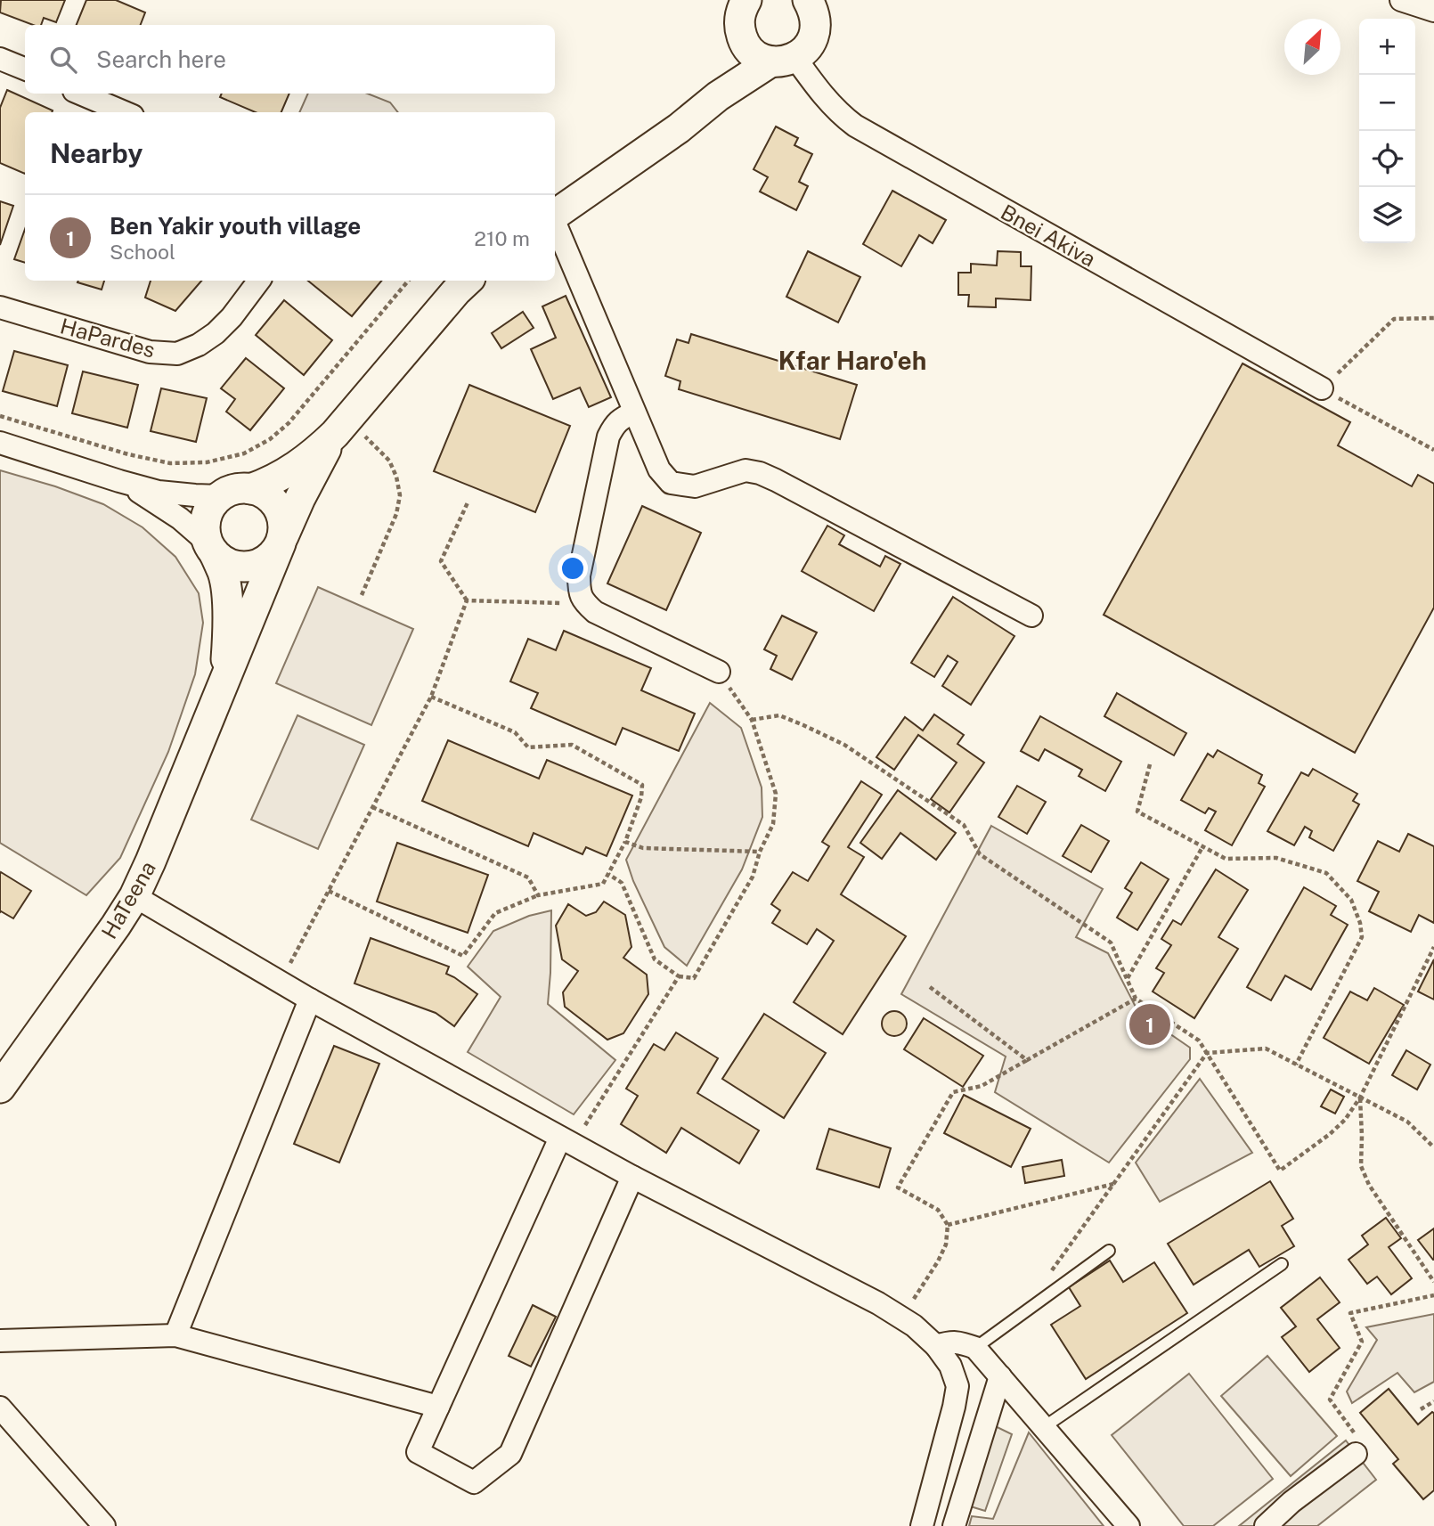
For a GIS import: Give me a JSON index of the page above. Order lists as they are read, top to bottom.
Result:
{
  "streets": {
    "street": ["Bnei Akiva", "HaPardes", "HaTeena"]
  },
  "districts": ["Kfar Haro'eh"],
  "north": "top right",
  "page": {
    "map_buttons": ["+", "−"],
    "search": "Search here",
    "heading": "Nearby",
    "list": [
      {
        "mark": "1",
        "name": "Ben Yakir youth village",
        "note": "School",
        "value": "210 m"
      }
    ],
    "pins": "1"
  }
}
